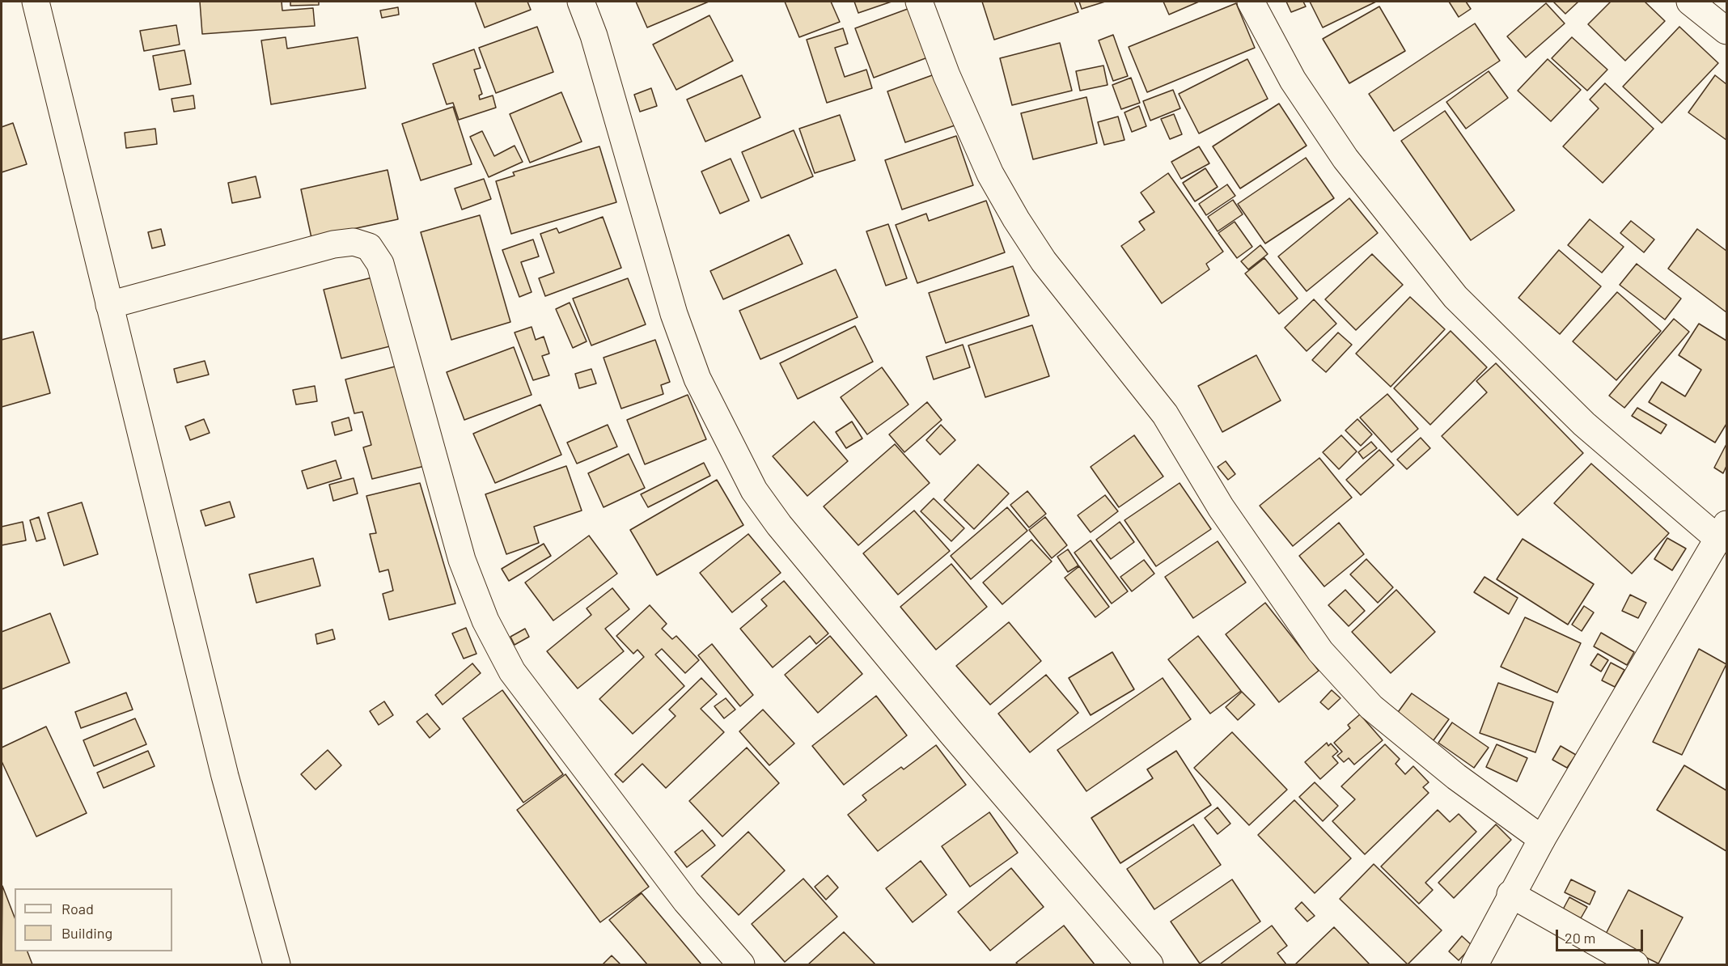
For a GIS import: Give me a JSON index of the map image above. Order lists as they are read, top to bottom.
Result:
{
  "legend": ["Road", "Building"],
  "scale_bar": "20 m"
}
